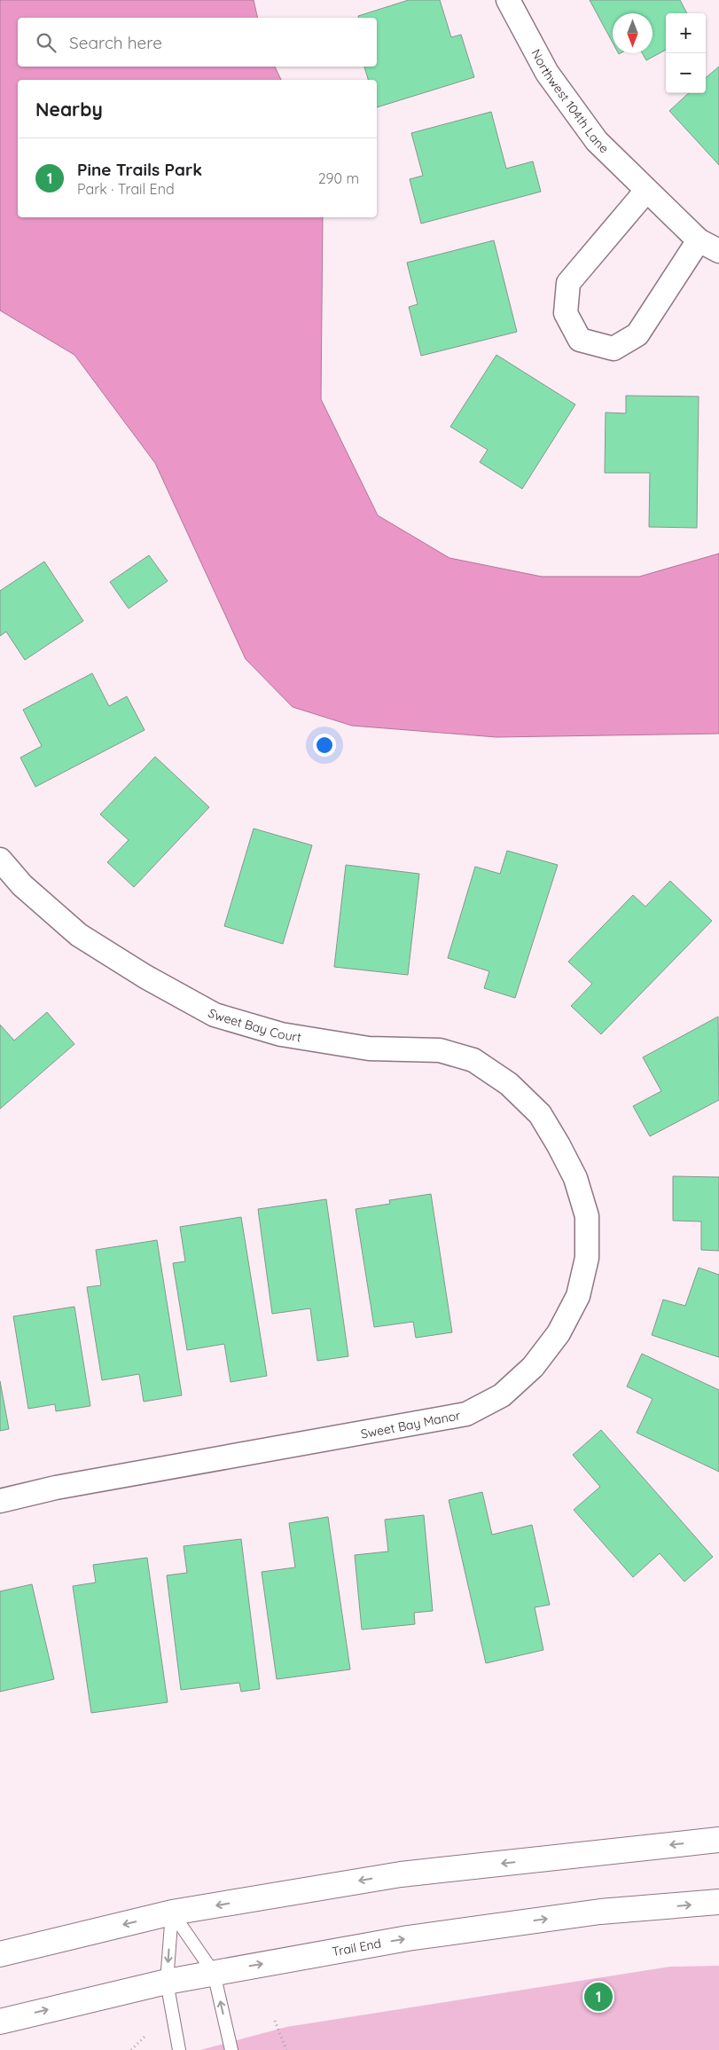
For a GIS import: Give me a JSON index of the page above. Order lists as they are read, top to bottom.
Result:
{
  "streets": {
    "street": [
      "Northwest 104th Lane",
      "Sweet Bay Court",
      "Sweet Bay Manor",
      "Trail End"
    ]
  },
  "crossings": [
    ["Sweet Bay Court", "Sweet Bay Manor"]
  ],
  "north": "bottom",
  "page": {
    "map_buttons": ["+", "−"],
    "search": "Search here",
    "heading": "Nearby",
    "list": [
      {
        "mark": "1",
        "name": "Pine Trails Park",
        "note": "Park · Trail End",
        "value": "290 m"
      }
    ],
    "pins": "1"
  }
}
